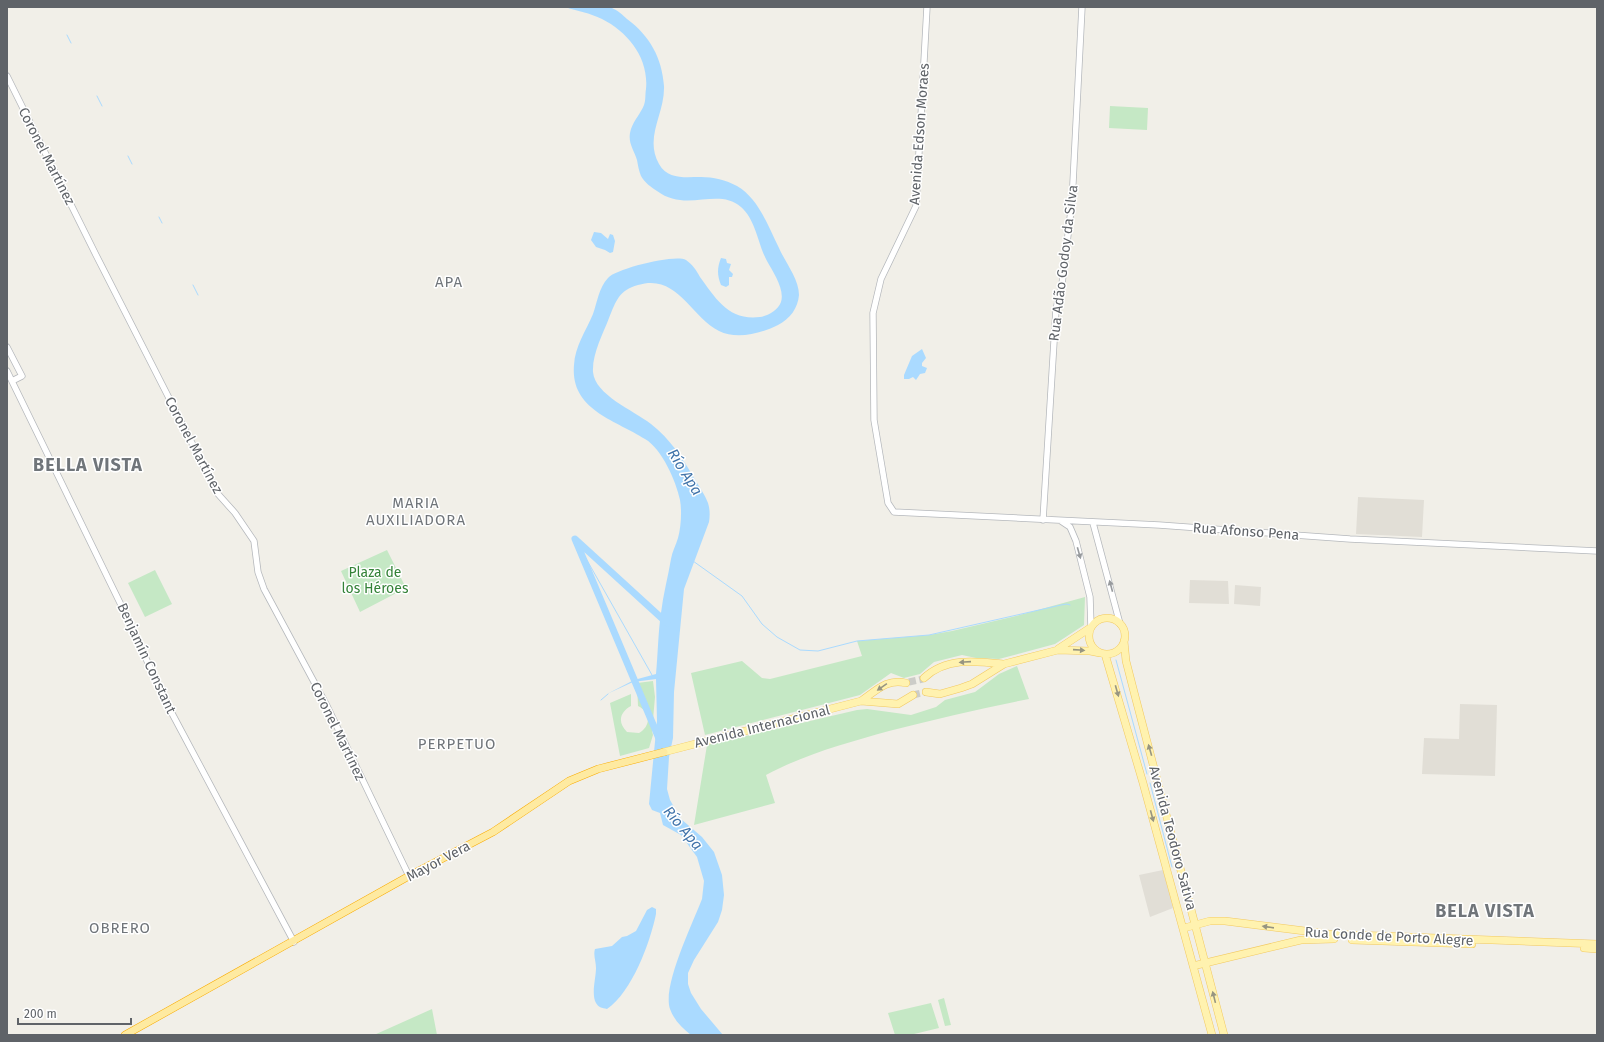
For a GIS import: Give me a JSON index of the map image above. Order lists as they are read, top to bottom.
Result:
{
  "streets": {
    "highway": ["Mayor Vera"],
    "main road": ["Avenida Internacional", "Avenida Teodoro Sativa", "Rua Conde de Porto Alegre"],
    "street": [
      "Avenida Edson Moraes",
      "Coronel Martínez",
      "Rua Adão Godoy da Silva",
      "Rua Afonso Pena",
      "Benjamín Constant"
    ]
  },
  "crossings": [
    ["Avenida Edson Moraes", "Rua Afonso Pena"],
    ["Coronel Martínez", "Mayor Vera"],
    ["Rua Adão Godoy da Silva", "Rua Afonso Pena"],
    ["Benjamín Constant", "Mayor Vera"],
    ["Avenida Internacional", "Mayor Vera"],
    ["Avenida Teodoro Sativa", "Rua Conde de Porto Alegre"]
  ],
  "districts": [
    "APA",
    "BELLA VISTA",
    "MARIA AUXILIADORA",
    "PERPETUO",
    "BELA VISTA",
    "OBRERO"
  ],
  "water": ["Río Apa"],
  "parks": ["Plaza de los Héroes"],
  "scale_bar": "200 m"
}
